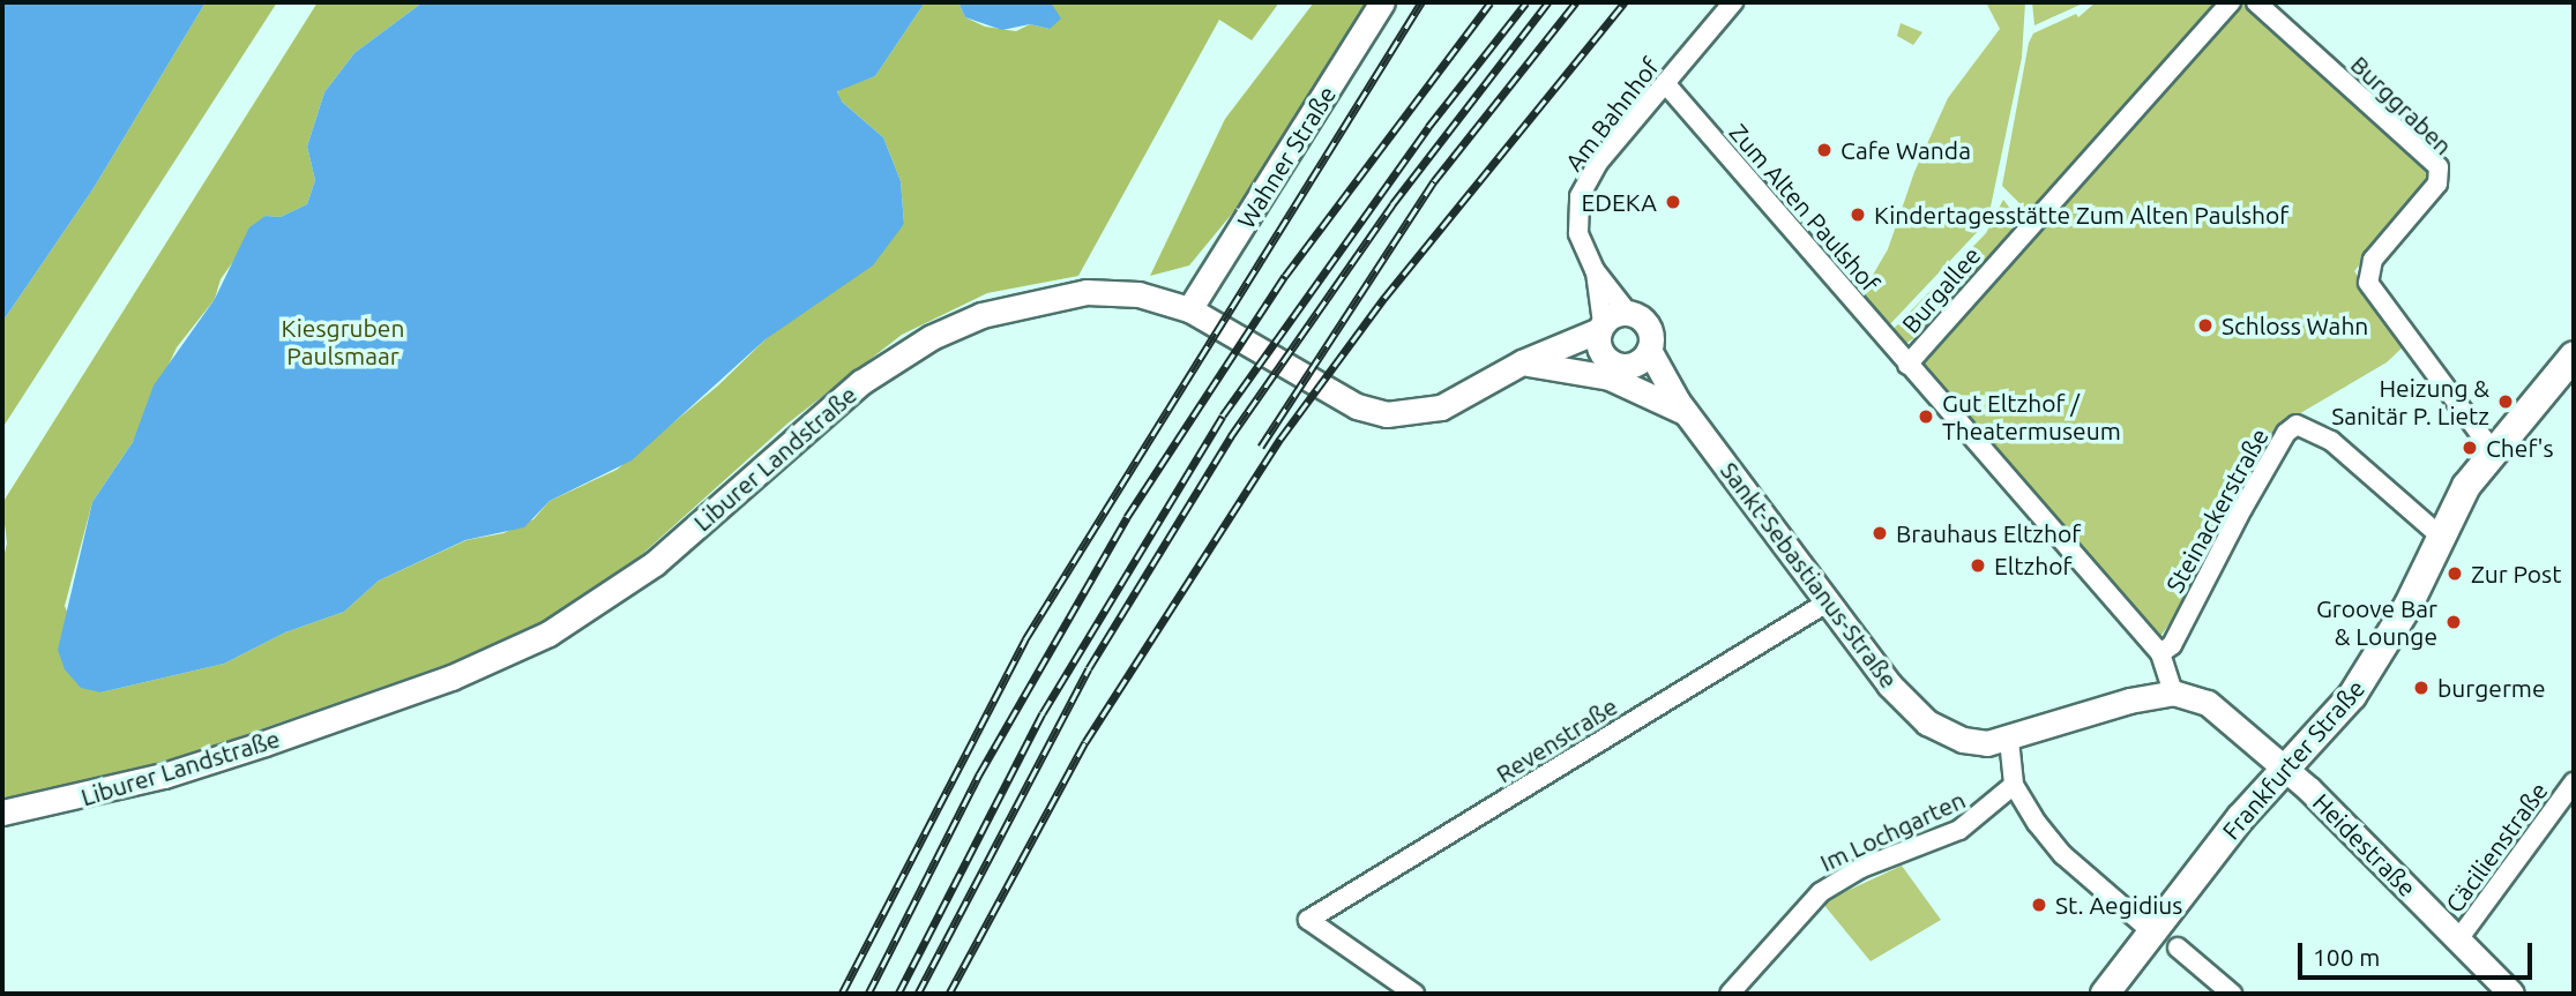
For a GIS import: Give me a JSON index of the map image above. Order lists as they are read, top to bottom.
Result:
{
  "streets": {
    "main road": ["Frankfurter Straße"],
    "street": [
      "Burggraben",
      "Am Bahnhof",
      "Wahner Straße",
      "Zum Alten Paulshof",
      "Burgallee",
      "Liburer Landstraße",
      "Steinackerstraße",
      "Sankt-Sebastianus-Straße",
      "Revenstraße",
      "Im Lochgarten",
      "Heidestraße",
      "Cäcilienstraße"
    ]
  },
  "crossings": [
    ["Burggraben", "Frankfurter Straße"],
    ["Am Bahnhof", "Zum Alten Paulshof"],
    ["Am Bahnhof", "Liburer Landstraße"],
    ["Am Bahnhof", "Sankt-Sebastianus-Straße"],
    ["Wahner Straße", "Liburer Landstraße"],
    ["Zum Alten Paulshof", "Burgallee"],
    ["Burgallee", "Steinackerstraße"],
    ["Burgallee", "Sankt-Sebastianus-Straße"],
    ["Liburer Landstraße", "Sankt-Sebastianus-Straße"],
    ["Steinackerstraße", "Frankfurter Straße"],
    ["Sankt-Sebastianus-Straße", "Revenstraße"],
    ["Frankfurter Straße", "Heidestraße"],
    ["Heidestraße", "Cäcilienstraße"]
  ],
  "parks": ["Kiesgruben Paulsmaar"],
  "places": [
    "Cafe Wanda",
    "EDEKA",
    "Kindertagesstätte Zum Alten Paulshof",
    "Schloss Wahn",
    "Heizung & Sanitär P. Lietz",
    "Gut Eltzhof / Theatermuseum",
    "Chef's",
    "Brauhaus Eltzhof",
    "Eltzhof",
    "Zur Post",
    "Groove Bar & Lounge",
    "burgerme",
    "St. Aegidius"
  ],
  "scale_bar": "100 m"
}
